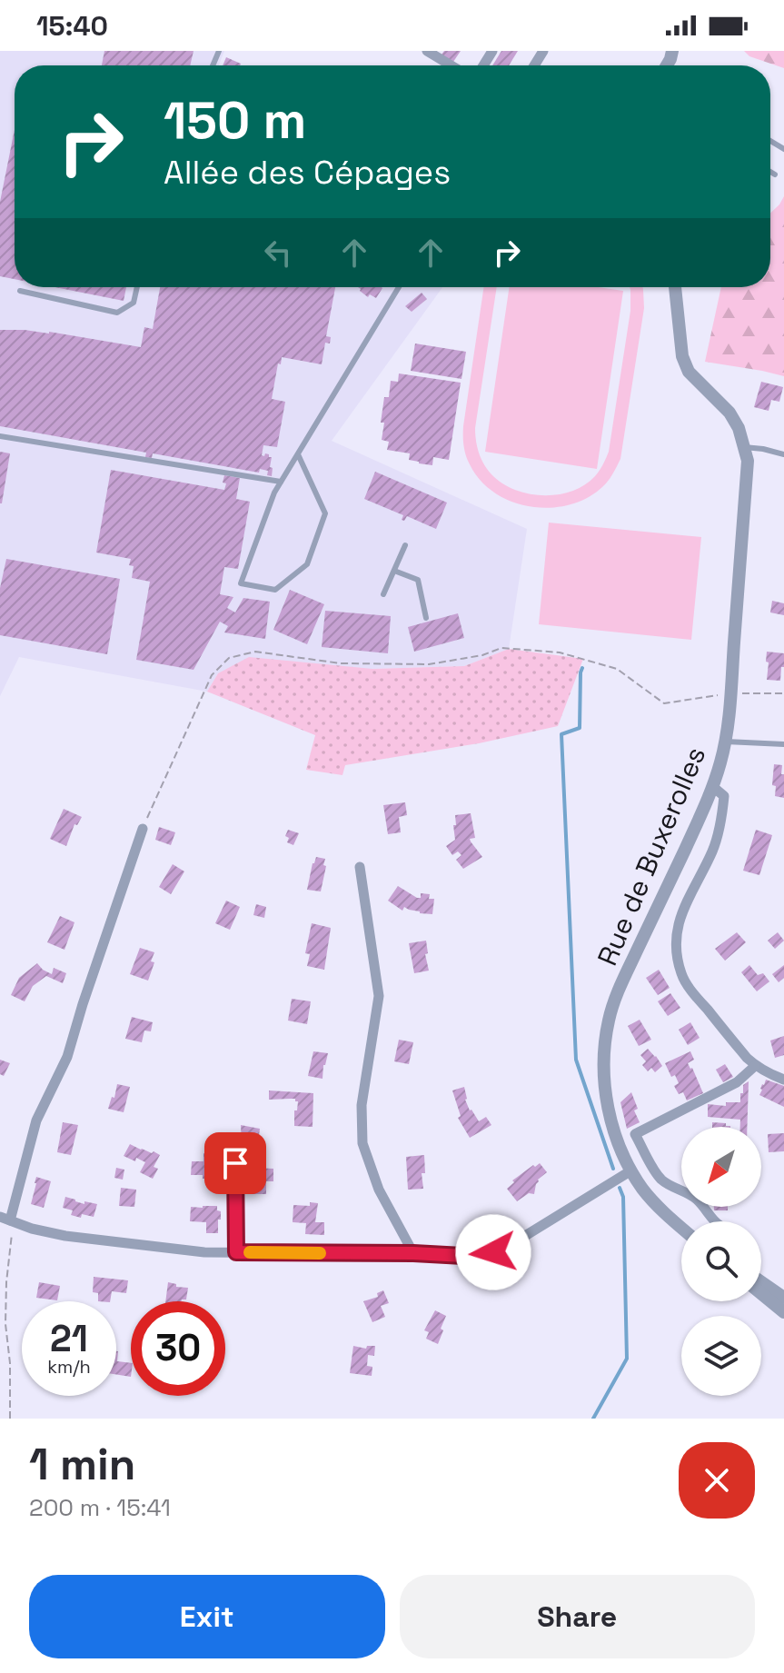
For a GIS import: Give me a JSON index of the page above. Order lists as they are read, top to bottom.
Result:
{
  "streets": {
    "street": ["Rue de Buxerolles"]
  },
  "north": "bottom left",
  "page": {
    "status": "15:40",
    "turn": ["150 m", "Allée des Cépages"],
    "speed": "21 km/h",
    "limit": "30",
    "heading": ["1 min", "200 m · 15:41"],
    "buttons": ["Exit", "Share"]
  }
}
